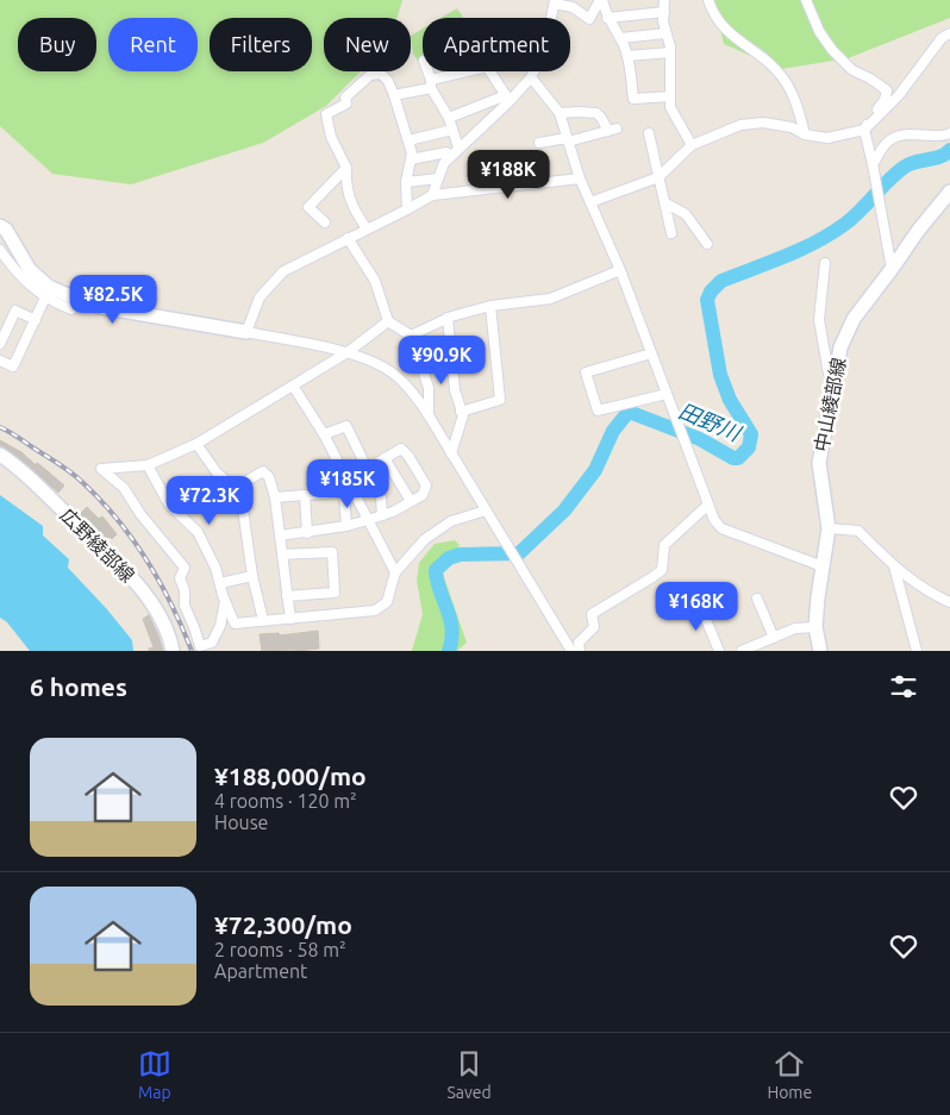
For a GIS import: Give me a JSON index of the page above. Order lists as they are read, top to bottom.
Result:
{
  "streets": {
    "main road": ["中山綾部線", "広野綾部線"]
  },
  "water": ["田野川"],
  "page": {
    "chip": [
      "Buy",
      "Rent",
      "Filters",
      "New",
      "Apartment"
    ],
    "price": [
      "¥188K",
      "¥82.5K",
      "¥90.9K",
      "¥185K",
      "¥72.3K",
      "¥168K"
    ],
    "heading": "6 homes",
    "list": [
      {
        "name": "¥188,000/mo",
        "note": "4 rooms · 120 m² · House"
      },
      {
        "name": "¥72,300/mo",
        "note": "2 rooms · 58 m² · Apartment"
      }
    ],
    "tabs": ["Map", "Saved", "Home"]
  }
}
